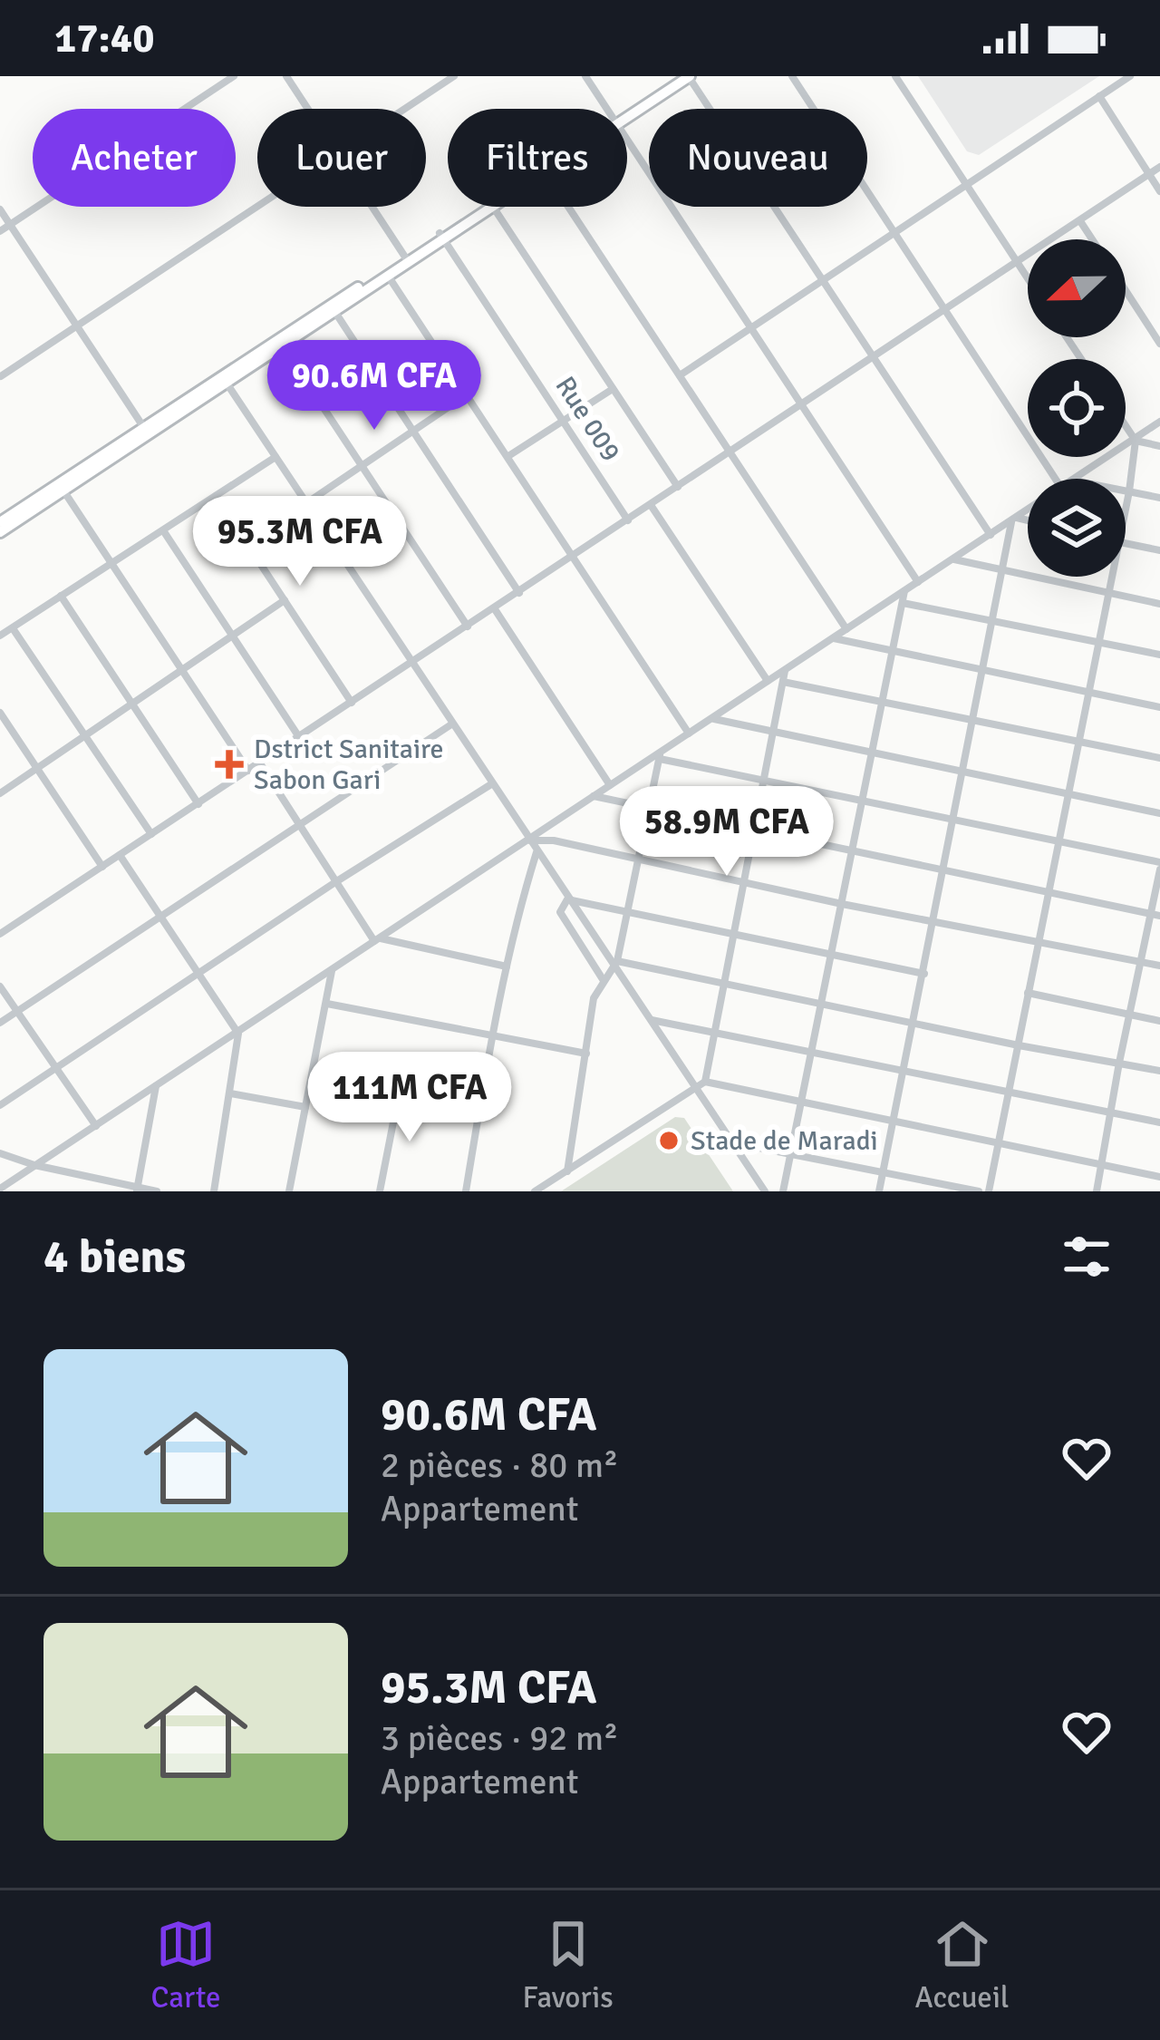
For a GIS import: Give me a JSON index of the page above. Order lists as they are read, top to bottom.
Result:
{
  "streets": {
    "street": ["Rue 009"]
  },
  "places": {
    "health": ["Dstrict Sanitaire Sabon Gari"],
    "other": ["Stade de Maradi"]
  },
  "north": "left",
  "page": {
    "status": "17:40",
    "chip": [
      "Acheter",
      "Louer",
      "Filtres",
      "Nouveau"
    ],
    "price": [
      "90.6M CFA",
      "95.3M CFA",
      "58.9M CFA",
      "111M CFA"
    ],
    "heading": "4 biens",
    "list": [
      {
        "name": "90.6M CFA",
        "note": "2 pièces · 80 m² · Appartement"
      },
      {
        "name": "95.3M CFA",
        "note": "3 pièces · 92 m² · Appartement"
      }
    ],
    "tabs": ["Carte", "Favoris", "Accueil"]
  }
}
